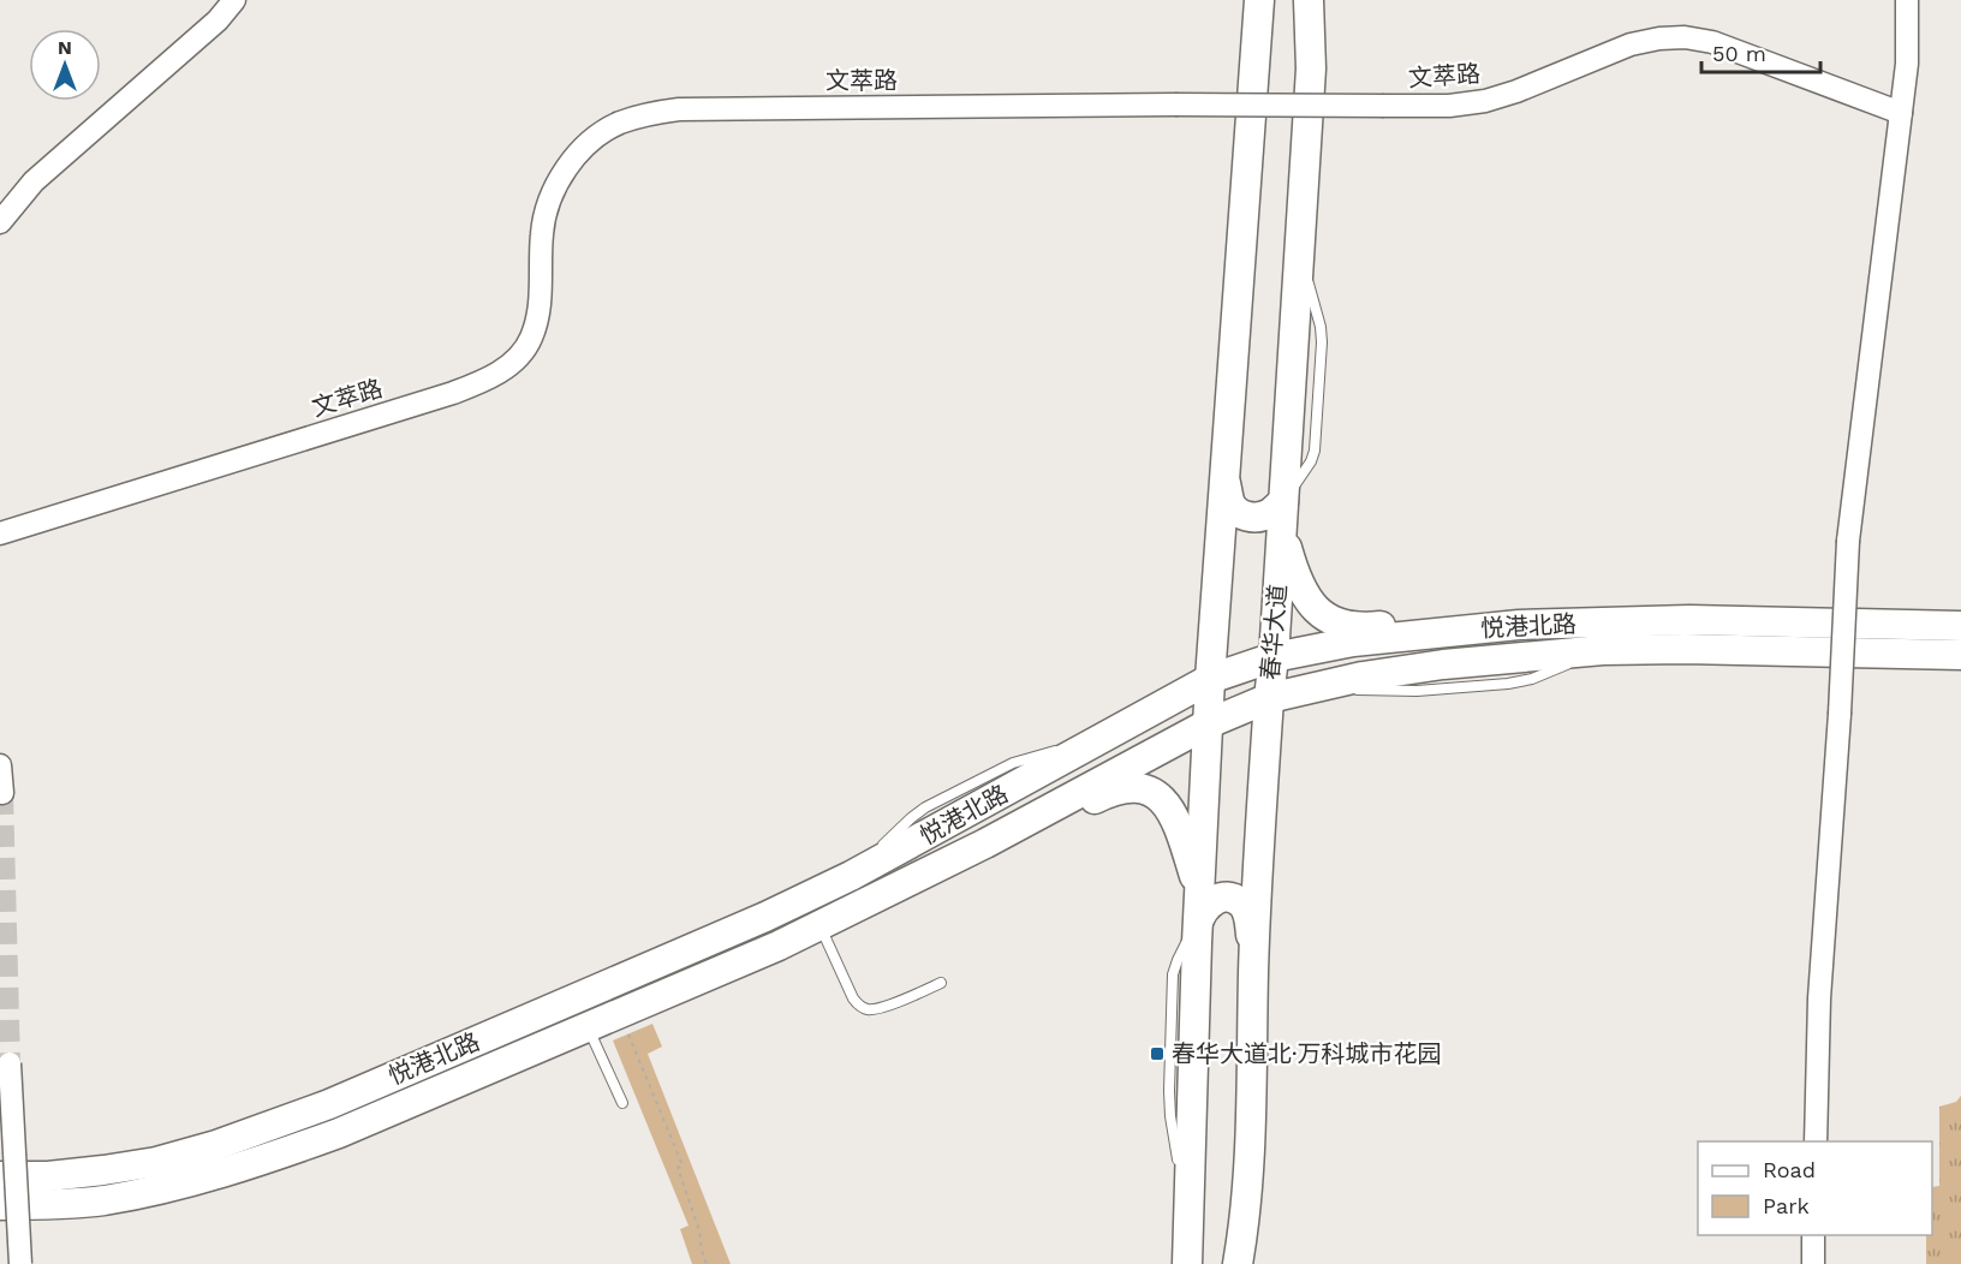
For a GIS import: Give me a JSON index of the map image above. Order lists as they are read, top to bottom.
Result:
{
  "streets": {
    "main road": ["悦港北路", "春华大道"],
    "street": ["文萃路"]
  },
  "crossings": [
    ["悦港北路", "春华大道"]
  ],
  "places": {
    "transit": ["春华大道北·万科城市花园"]
  },
  "legend": ["Road", "Park"],
  "scale_bar": "50 m",
  "north": "top"
}
